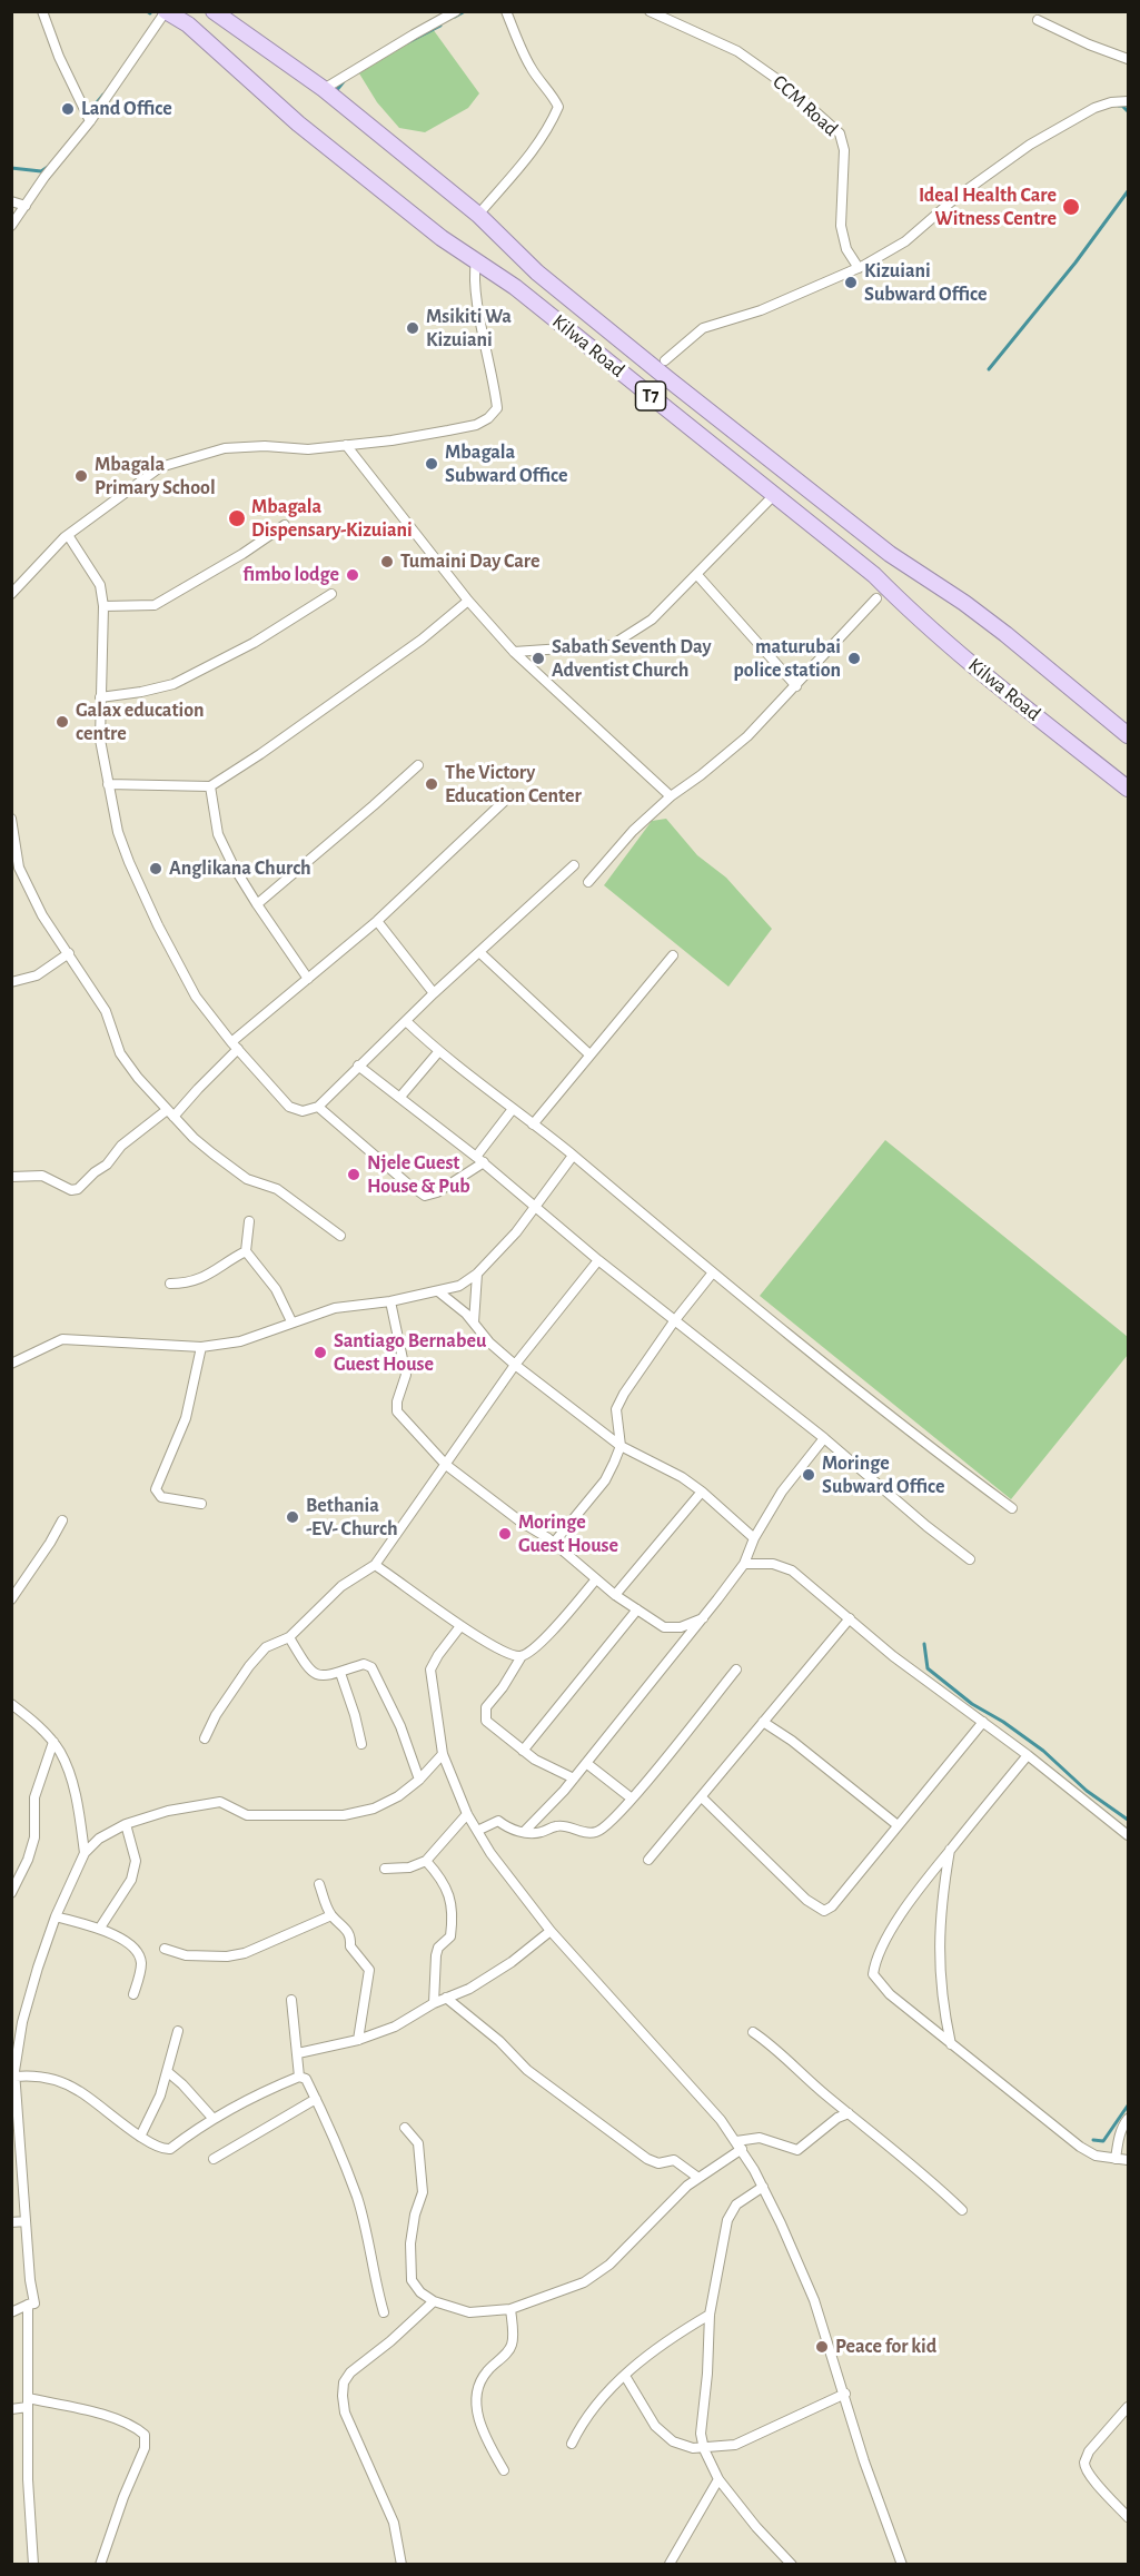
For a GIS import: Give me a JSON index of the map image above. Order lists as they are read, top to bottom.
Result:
{
  "streets": {
    "highway": ["Kilwa Road", "T7"],
    "street": ["CCM Road"]
  },
  "places": [
    "Land Office",
    "Ideal Health Care Witness Centre",
    "Kizuiani Subward Office",
    "Msikiti Wa Kizuiani",
    "Mbagala Subward Office",
    "Mbagala Primary School",
    "Mbagala Dispensary-Kizuiani",
    "Tumaini Day Care",
    "fimbo lodge",
    "Sabath Seventh Day Adventist Church",
    "maturubai police station",
    "Galax education centre",
    "The Victory Education Center",
    "Anglikana Church",
    "Njele Guest House & Pub",
    "Santiago Bernabeu Guest House",
    "Moringe Subward Office",
    "Bethania -EV- Church",
    "Moringe Guest House",
    "Peace for kid"
  ]
}
